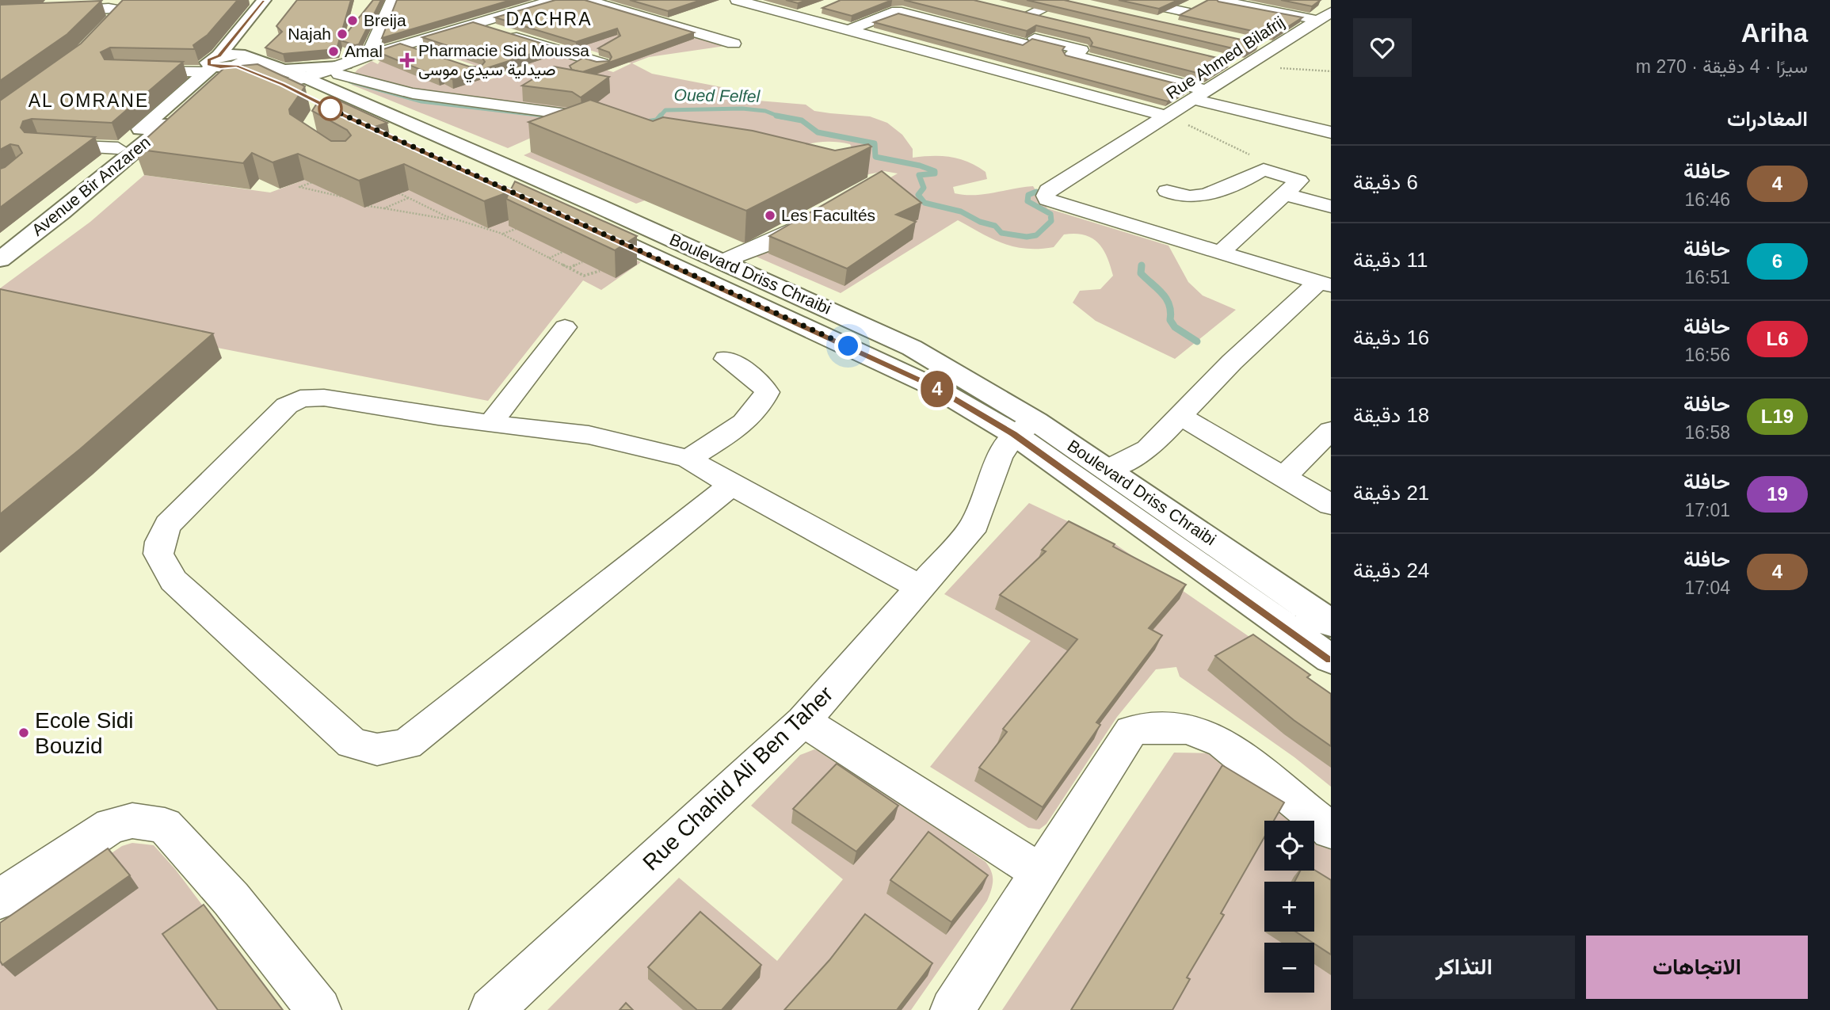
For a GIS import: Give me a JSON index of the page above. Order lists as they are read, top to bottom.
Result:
{
  "streets": {
    "main road": ["Avenue Bir Anzaren", "Boulevard Driss Chraibi"],
    "street": ["Rue Ahmed Bilafrij", "Rue Chahid Ali Ben Taher"]
  },
  "crossings": [
    ["Avenue Bir Anzaren", "Boulevard Driss Chraibi"],
    ["Boulevard Driss Chraibi", "Rue Chahid Ali Ben Taher"]
  ],
  "districts": ["DACHRA", "AL OMRANE"],
  "water": ["Oued Felfel"],
  "places": {
    "other": [
      "Breija",
      "Najah",
      "Amal",
      "Les Facultés",
      "Ecole Sidi Bouzid"
    ],
    "health": ["Pharmacie Sid Moussa صيدلية سيدي موسى"]
  },
  "lines": ["bus line 4"],
  "page": {
    "heading": [
      ["Ariha", "سيرًا · 4 دقيقة · 270 m"],
      "المغادرات"
    ],
    "on_map": "4",
    "list": [
      {
        "mark": "4",
        "name": "حافلة",
        "note": "16:46",
        "value": "6 دقيقة"
      },
      {
        "mark": "6",
        "name": "حافلة",
        "note": "16:51",
        "value": "11 دقيقة"
      },
      {
        "mark": "L6",
        "name": "حافلة",
        "note": "16:56",
        "value": "16 دقيقة"
      },
      {
        "mark": "L19",
        "name": "حافلة",
        "note": "16:58",
        "value": "18 دقيقة"
      },
      {
        "mark": "19",
        "name": "حافلة",
        "note": "17:01",
        "value": "21 دقيقة"
      },
      {
        "mark": "4",
        "name": "حافلة",
        "note": "17:04",
        "value": "24 دقيقة"
      }
    ],
    "map_buttons": ["+", "−"],
    "buttons": ["الاتجاهات", "التذاكر"]
  }
}
